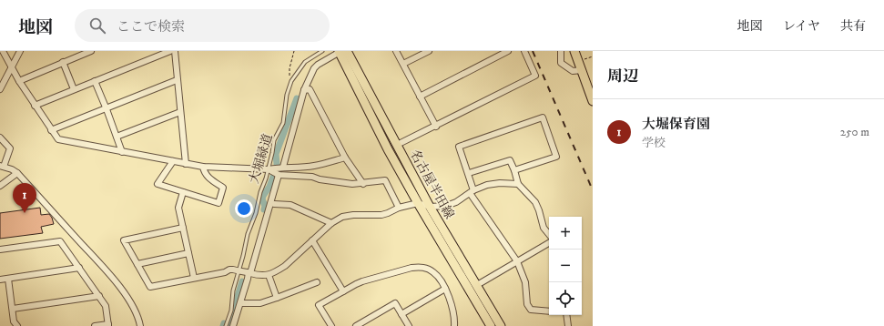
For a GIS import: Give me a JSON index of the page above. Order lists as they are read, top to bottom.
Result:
{
  "streets": {
    "main road": ["名古屋半田線"],
    "lane": ["大堀緑道"]
  },
  "page": {
    "header": "地図",
    "search": "ここで検索",
    "nav": ["地図", "レイヤ", "共有"],
    "heading": "周辺",
    "list": [
      {
        "mark": "1",
        "name": "大堀保育園",
        "note": "学校",
        "value": "250 m"
      }
    ],
    "pins": "1",
    "map_buttons": ["+", "−"]
  }
}
